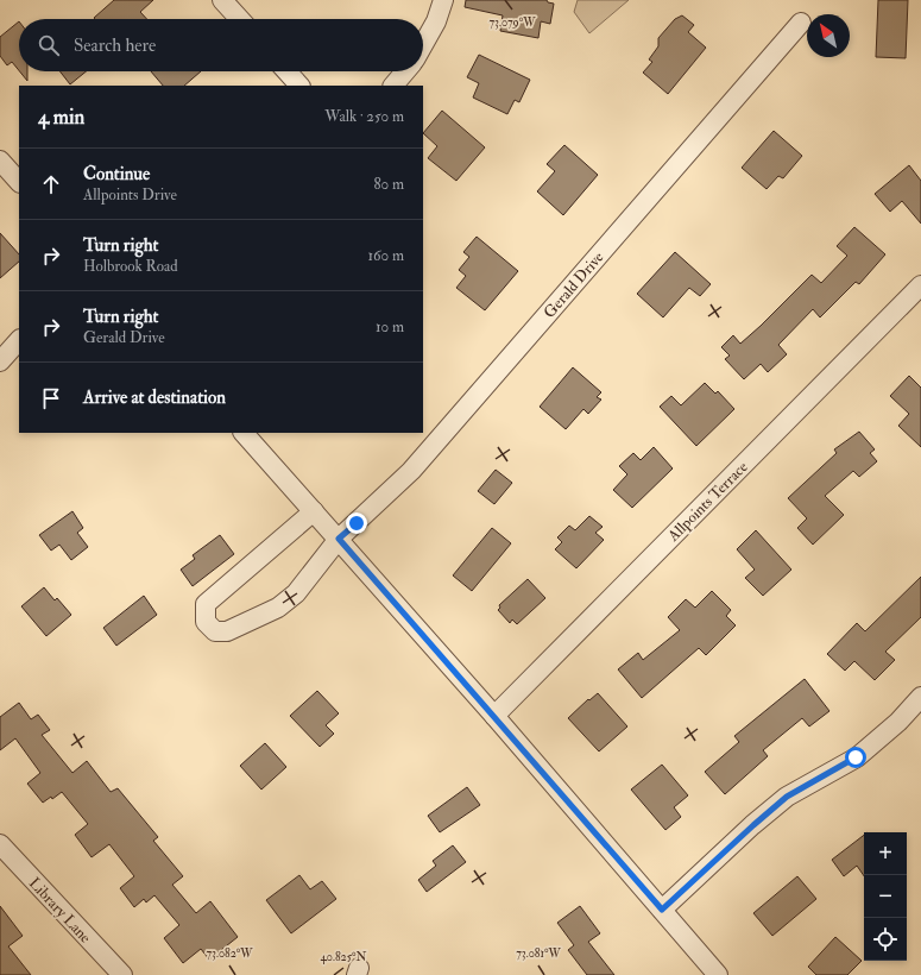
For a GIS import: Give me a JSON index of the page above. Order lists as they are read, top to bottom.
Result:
{
  "streets": {
    "street": ["Gerald Drive", "Allpoints Terrace", "Library Lane"]
  },
  "north": "top left",
  "page": {
    "search": "Search here",
    "heading": ["4 min", "Walk · 250 m"],
    "list": [
      ["Continue", "Allpoints Drive", "80 m"],
      ["Turn right", "Holbrook Road", "160 m"],
      ["Turn right", "Gerald Drive", "10 m"],
      "Arrive at destination"
    ],
    "map_buttons": ["+", "−"]
  },
  "coordinates": [
    "73.079°W",
    "73.082°W",
    "73.081°W",
    "40.825°N"
  ]
}
